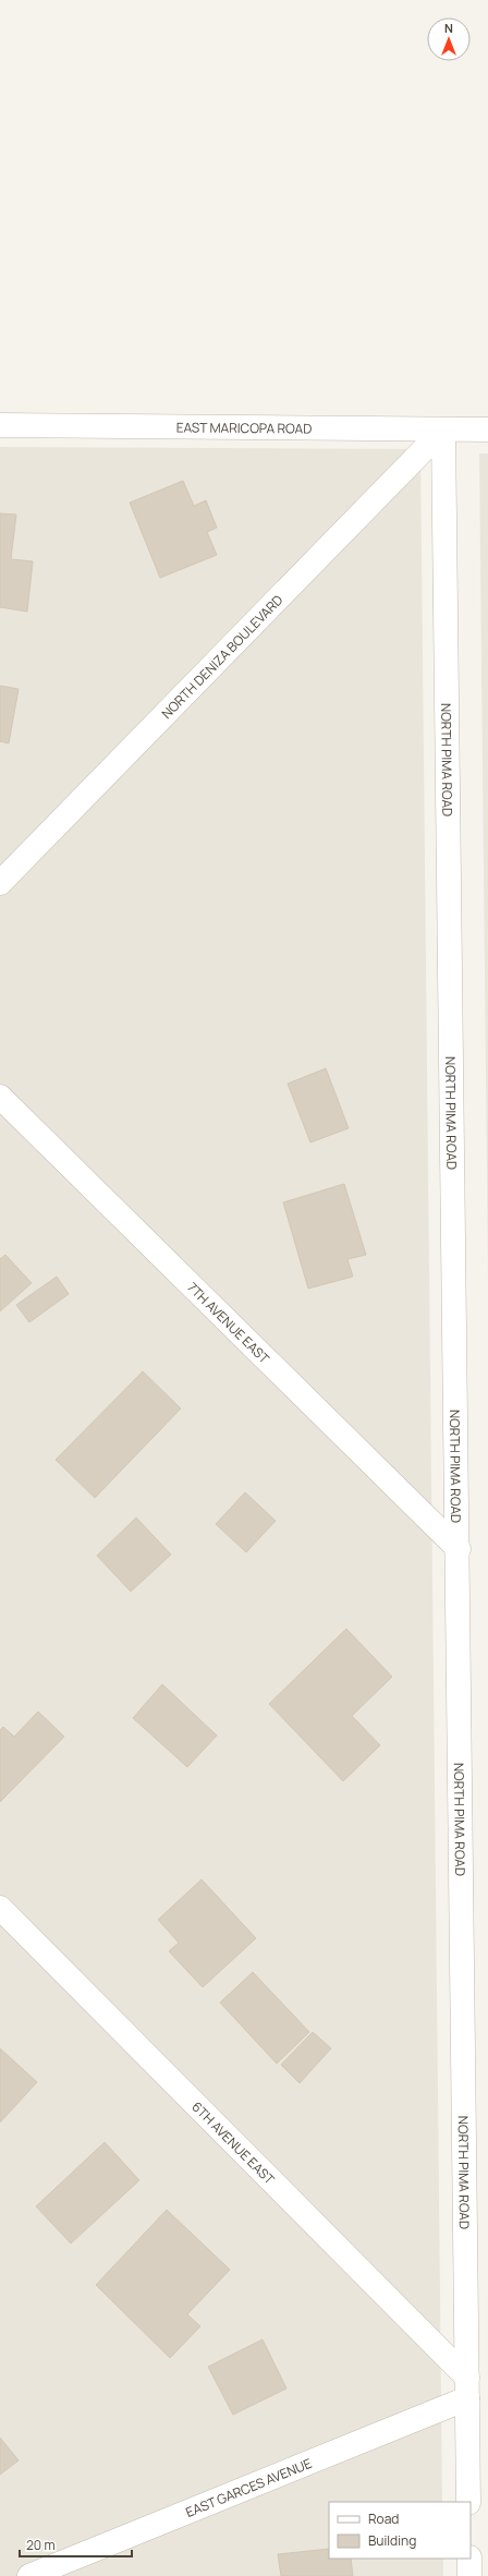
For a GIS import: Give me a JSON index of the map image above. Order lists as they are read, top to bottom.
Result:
{
  "streets": {
    "street": [
      "EAST MARICOPA ROAD",
      "NORTH DENIZA BOULEVARD",
      "NORTH PIMA ROAD",
      "7TH AVENUE EAST",
      "6TH AVENUE EAST",
      "EAST GARCES AVENUE"
    ]
  },
  "crossings": [
    ["EAST MARICOPA ROAD", "NORTH DENIZA BOULEVARD"],
    ["EAST MARICOPA ROAD", "NORTH PIMA ROAD"],
    ["NORTH DENIZA BOULEVARD", "NORTH PIMA ROAD"],
    ["NORTH PIMA ROAD", "7TH AVENUE EAST"],
    ["NORTH PIMA ROAD", "6TH AVENUE EAST"],
    ["NORTH PIMA ROAD", "EAST GARCES AVENUE"],
    ["6TH AVENUE EAST", "EAST GARCES AVENUE"]
  ],
  "legend": ["Road", "Building"],
  "scale_bar": "20 m",
  "north": "top"
}
